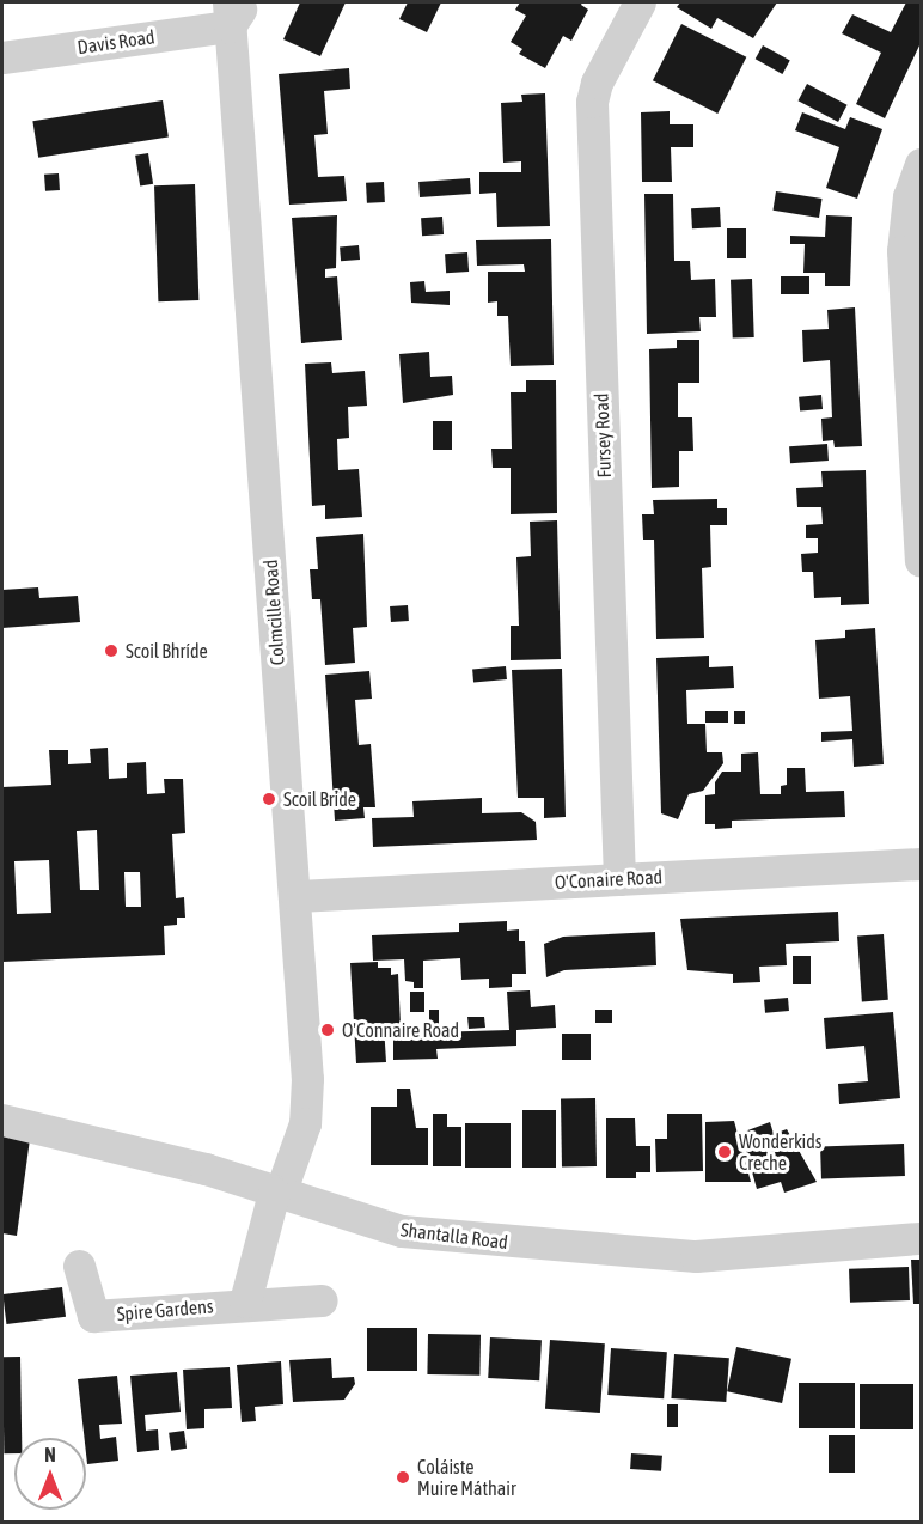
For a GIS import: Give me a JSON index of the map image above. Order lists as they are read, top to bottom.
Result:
{
  "streets": {
    "street": [
      "Davis Road",
      "Fursey Road",
      "Colmcille Road",
      "O'Conaire Road",
      "Shantalla Road",
      "Spire Gardens"
    ]
  },
  "crossings": [
    ["Davis Road", "Colmcille Road"],
    ["Fursey Road", "O'Conaire Road"],
    ["Colmcille Road", "O'Conaire Road"],
    ["Colmcille Road", "Shantalla Road"]
  ],
  "places": [
    "Scoil Bhríde",
    "Scoil Bride",
    "O'Connaire Road",
    "Wonderkids Creche",
    "Coláiste Muire Máthair"
  ],
  "north": "top"
}
